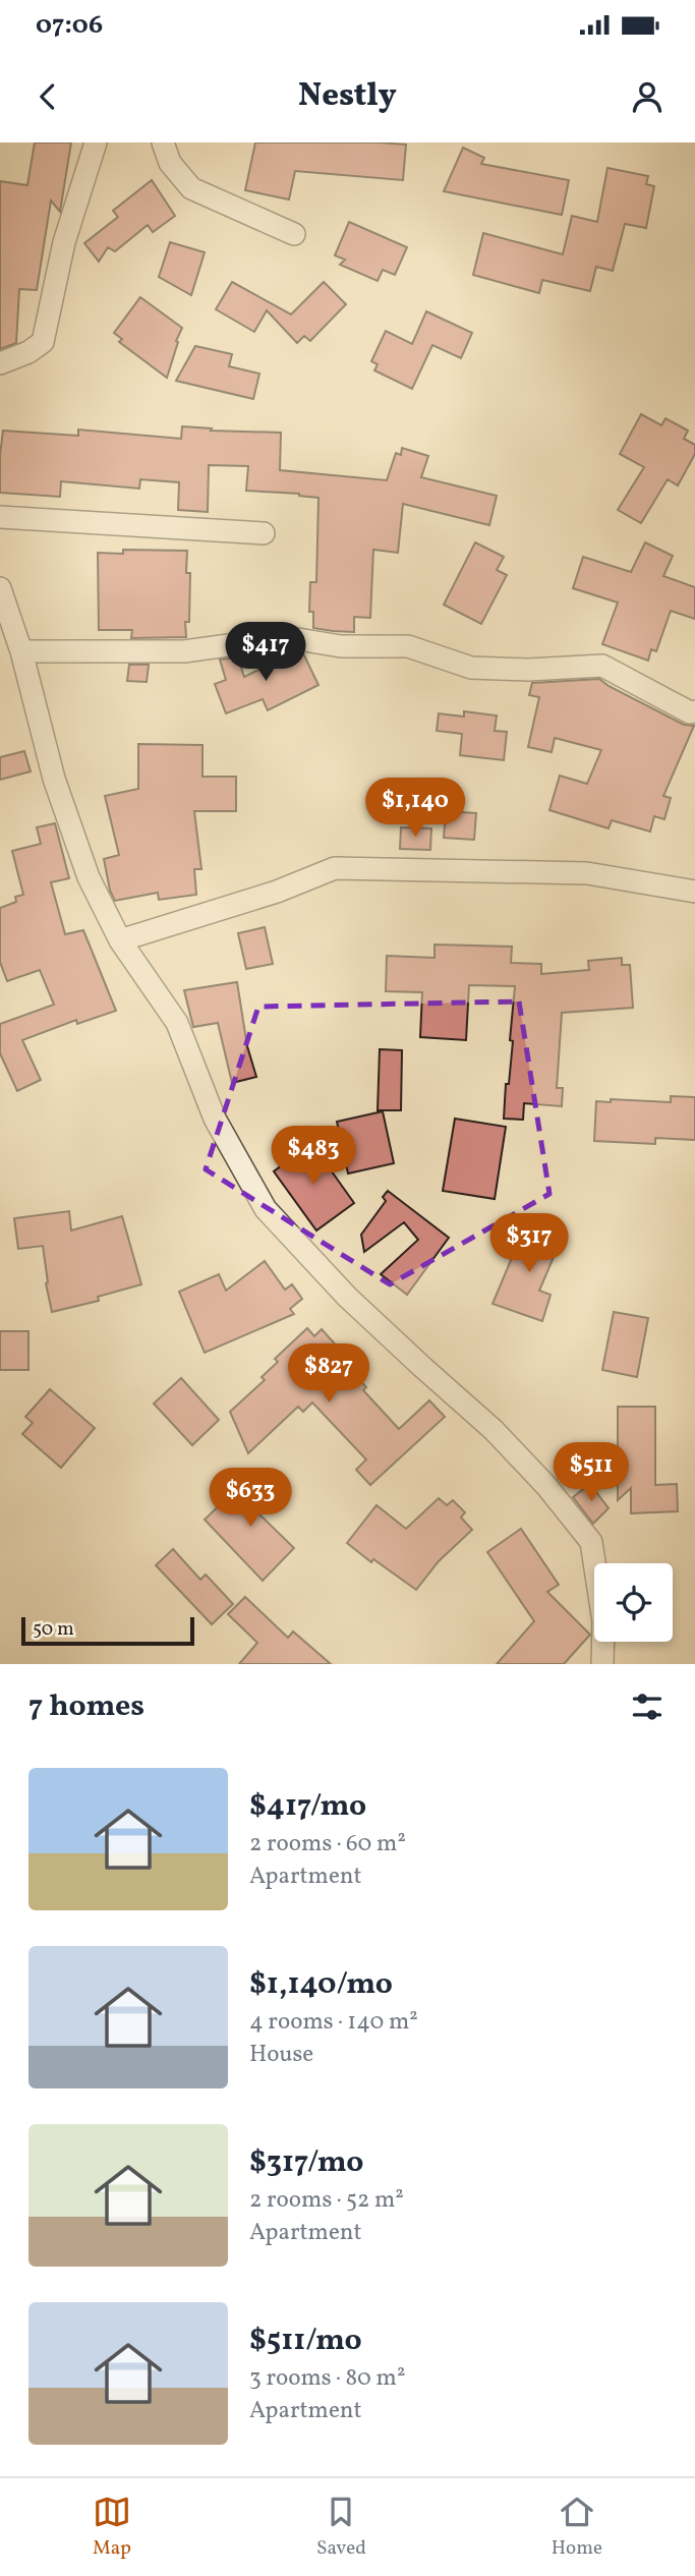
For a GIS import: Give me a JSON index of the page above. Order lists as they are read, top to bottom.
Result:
{
  "scale_bar": "50 m",
  "page": {
    "status": "07:06",
    "header": "Nestly",
    "price": [
      "$417",
      "$1,140",
      "$483",
      "$317",
      "$827",
      "$511",
      "$633"
    ],
    "scale": "50 m",
    "heading": "7 homes",
    "list": [
      {
        "name": "$417/mo",
        "note": "2 rooms · 60 m² · Apartment"
      },
      {
        "name": "$1,140/mo",
        "note": "4 rooms · 140 m² · House"
      },
      {
        "name": "$317/mo",
        "note": "2 rooms · 52 m² · Apartment"
      },
      {
        "name": "$511/mo",
        "note": "3 rooms · 80 m² · Apartment"
      }
    ],
    "tabs": ["Map", "Saved", "Home"]
  }
}
